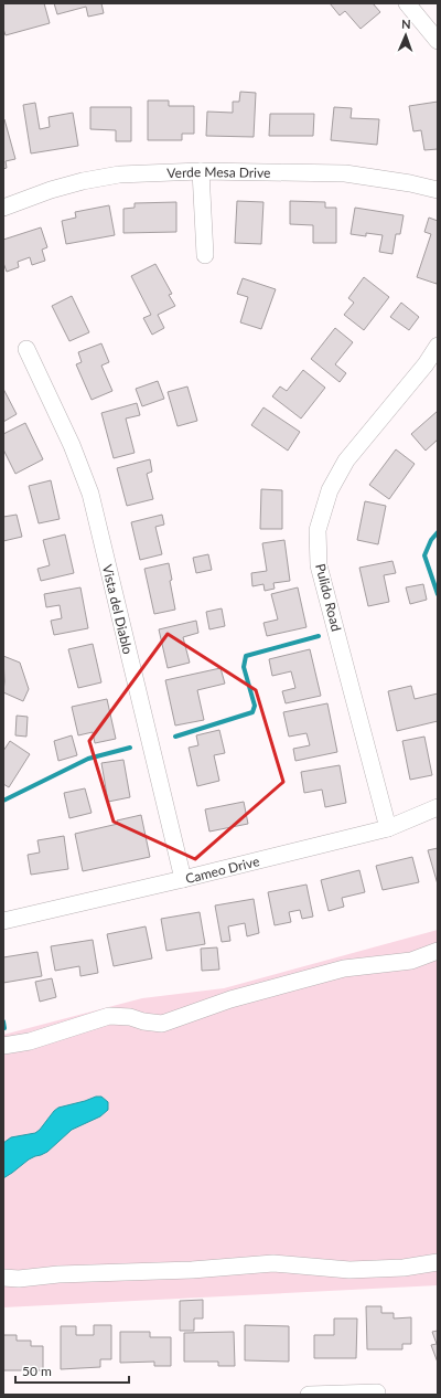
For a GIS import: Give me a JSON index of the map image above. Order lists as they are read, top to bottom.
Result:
{
  "streets": {
    "street": [
      "Verde Mesa Drive",
      "Pulido Road",
      "Vista del Diablo",
      "Cameo Drive"
    ]
  },
  "crossings": [
    ["Pulido Road", "Cameo Drive"],
    ["Vista del Diablo", "Cameo Drive"]
  ],
  "scale_bar": "50 m",
  "north": "top"
}
